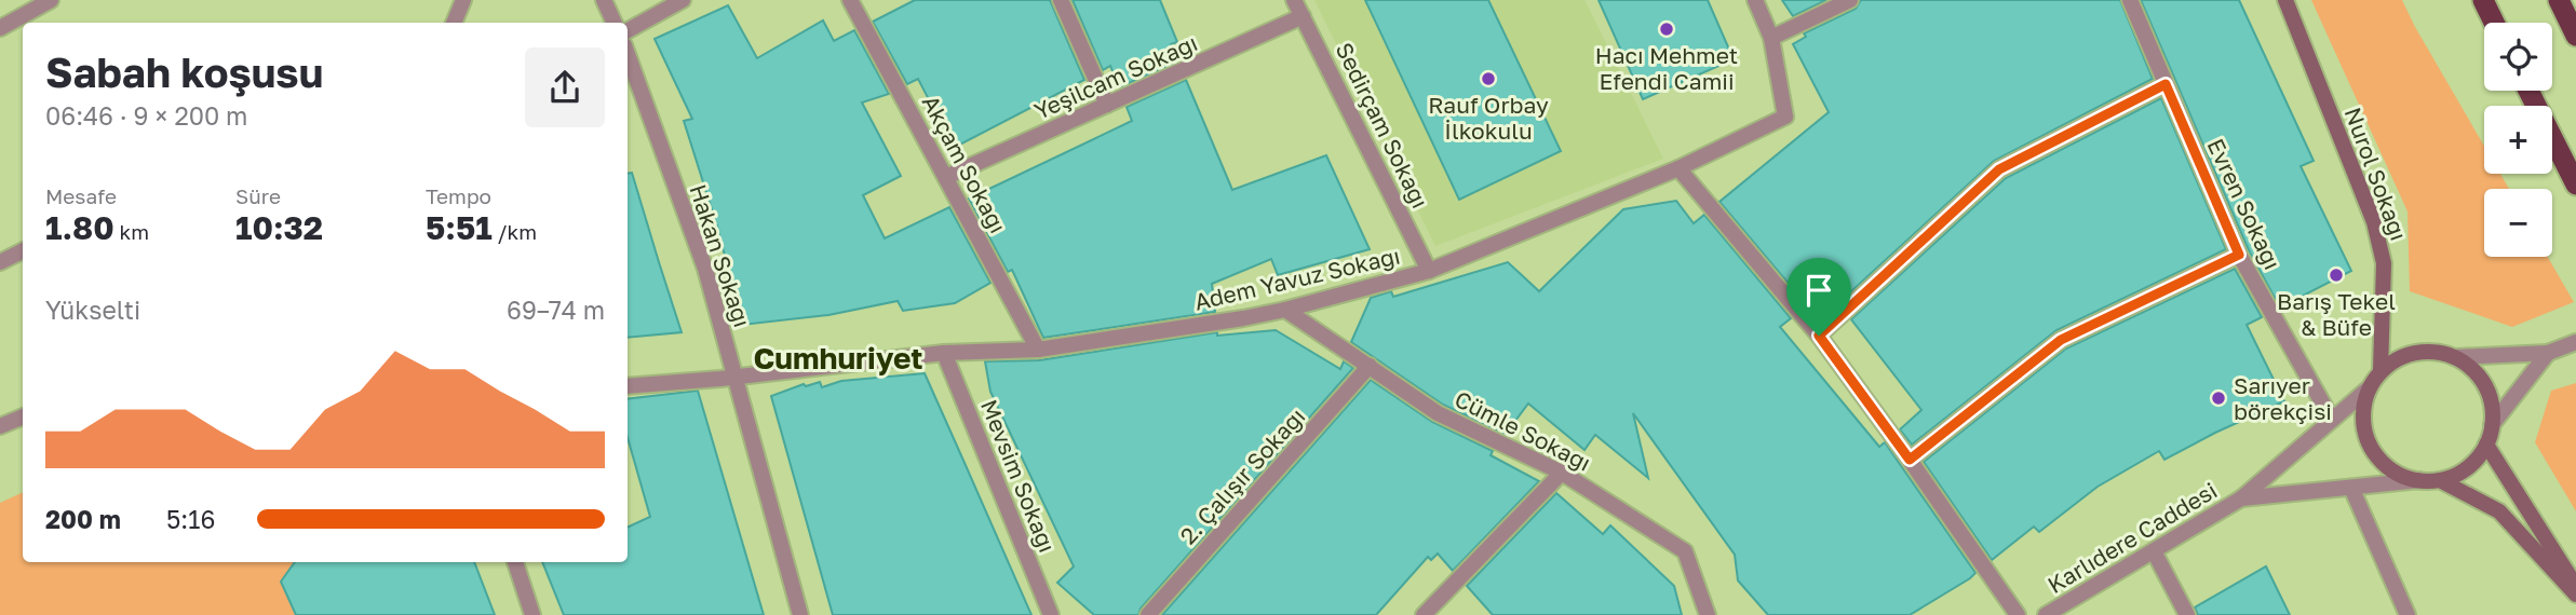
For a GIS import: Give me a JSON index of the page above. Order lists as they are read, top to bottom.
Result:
{
  "streets": {
    "main road": ["Nurol Sokağı"],
    "street": [
      "Yeşilcam Sokağı",
      "Sedirçam Sokağı",
      "Akçam Sokağı",
      "Evren Sokağı",
      "Hakan Sokağı",
      "Adem Yavuz Sokağı",
      "Cümle Sokağı",
      "Mevsim Sokağı",
      "2. Çalışır Sokağı",
      "Karlıdere Caddesi"
    ]
  },
  "crossings": [
    ["Yeşilcam Sokağı", "Sedirçam Sokağı"],
    ["Yeşilcam Sokağı", "Akçam Sokağı"],
    ["Sedirçam Sokağı", "Adem Yavuz Sokağı"],
    ["Akçam Sokağı", "Adem Yavuz Sokağı"],
    ["Nurol Sokağı", "Karlıdere Caddesi"],
    ["Evren Sokağı", "Karlıdere Caddesi"],
    ["Hakan Sokağı", "Adem Yavuz Sokağı"],
    ["Adem Yavuz Sokağı", "Cümle Sokağı"],
    ["Adem Yavuz Sokağı", "Mevsim Sokağı"],
    ["Cümle Sokağı", "2. Çalışır Sokağı"]
  ],
  "districts": ["Cumhuriyet"],
  "places": [
    "Hacı Mehmet Efendi Camii",
    "Rauf Orbay İlkokulu",
    "Barış Tekel & Büfe",
    "Sarıyer börekçisi"
  ],
  "page": {
    "map_buttons": ["+", "−"],
    "heading": ["Sabah koşusu", "06:46 · 9 × 200 m"],
    "stats": [
      ["Mesafe", "1.80 km"],
      ["Süre", "10:32"],
      ["Tempo", "5:51 /km"]
    ],
    "chart": ["Yükselti", "69–74 m"],
    "list": [
      {
        "name": "200 m",
        "note": "5:16"
      }
    ]
  }
}
